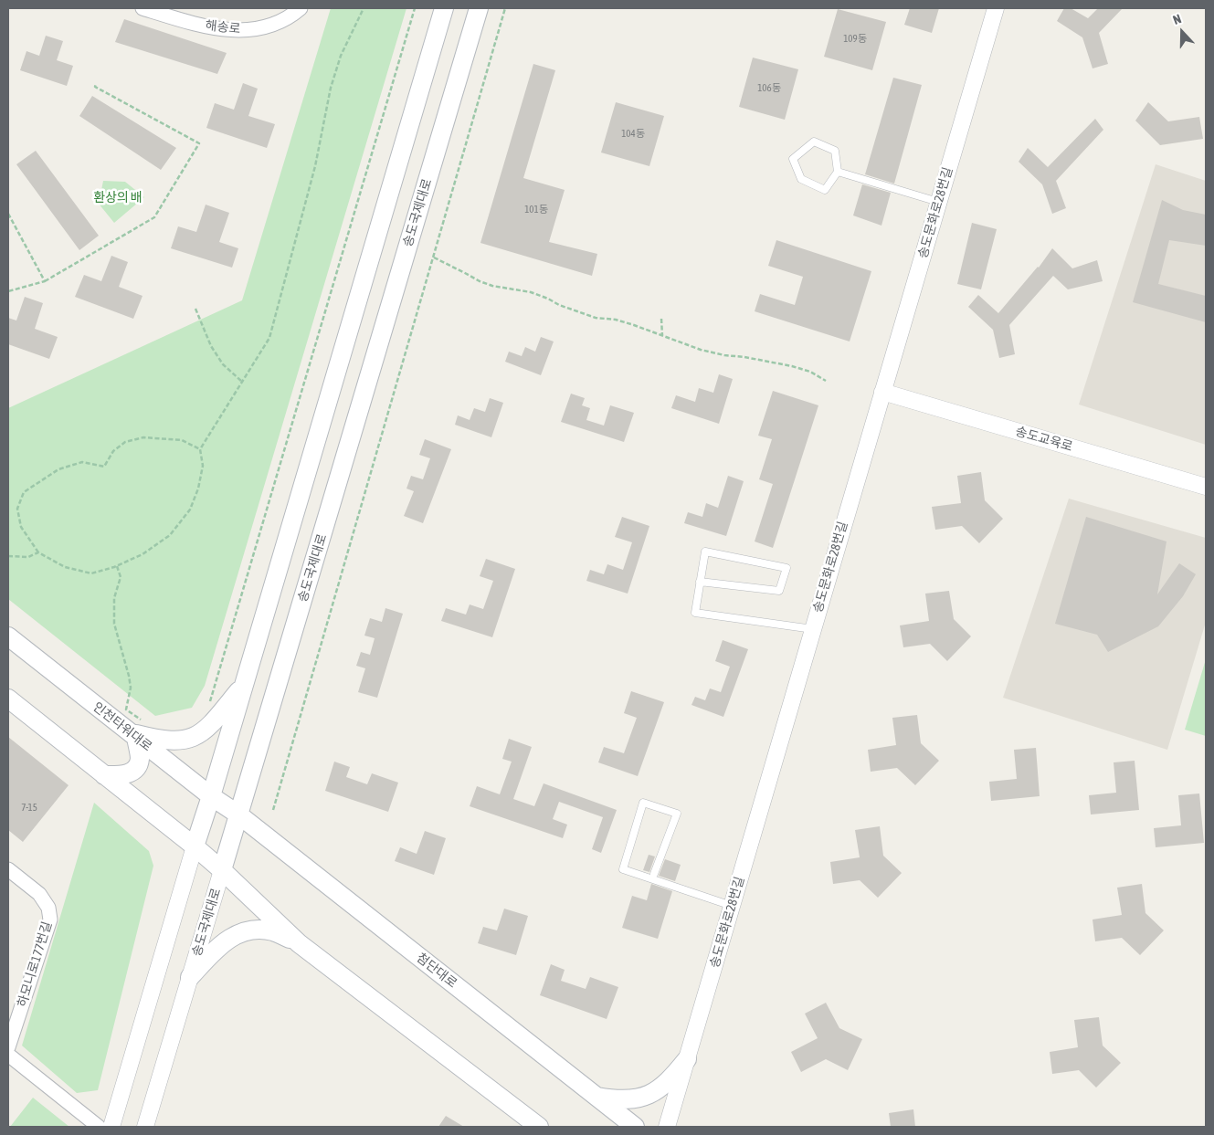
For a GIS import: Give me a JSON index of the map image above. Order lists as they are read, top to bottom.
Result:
{
  "streets": {
    "main road": ["송도국제대로", "인천타워대로", "첨단대로"],
    "street": [
      "해송로",
      "송도문화로28번길",
      "송도교육로",
      "하모니로177번길"
    ]
  },
  "crossings": [
    ["송도국제대로", "인천타워대로"],
    ["송도국제대로", "첨단대로"],
    ["송도문화로28번길", "송도교육로"],
    ["인천타워대로", "첨단대로"]
  ],
  "parks": ["환상의 배"],
  "house_numbers": [
    "109동",
    "106동",
    "104동",
    "101동",
    "7-15"
  ],
  "north": "top"
}
